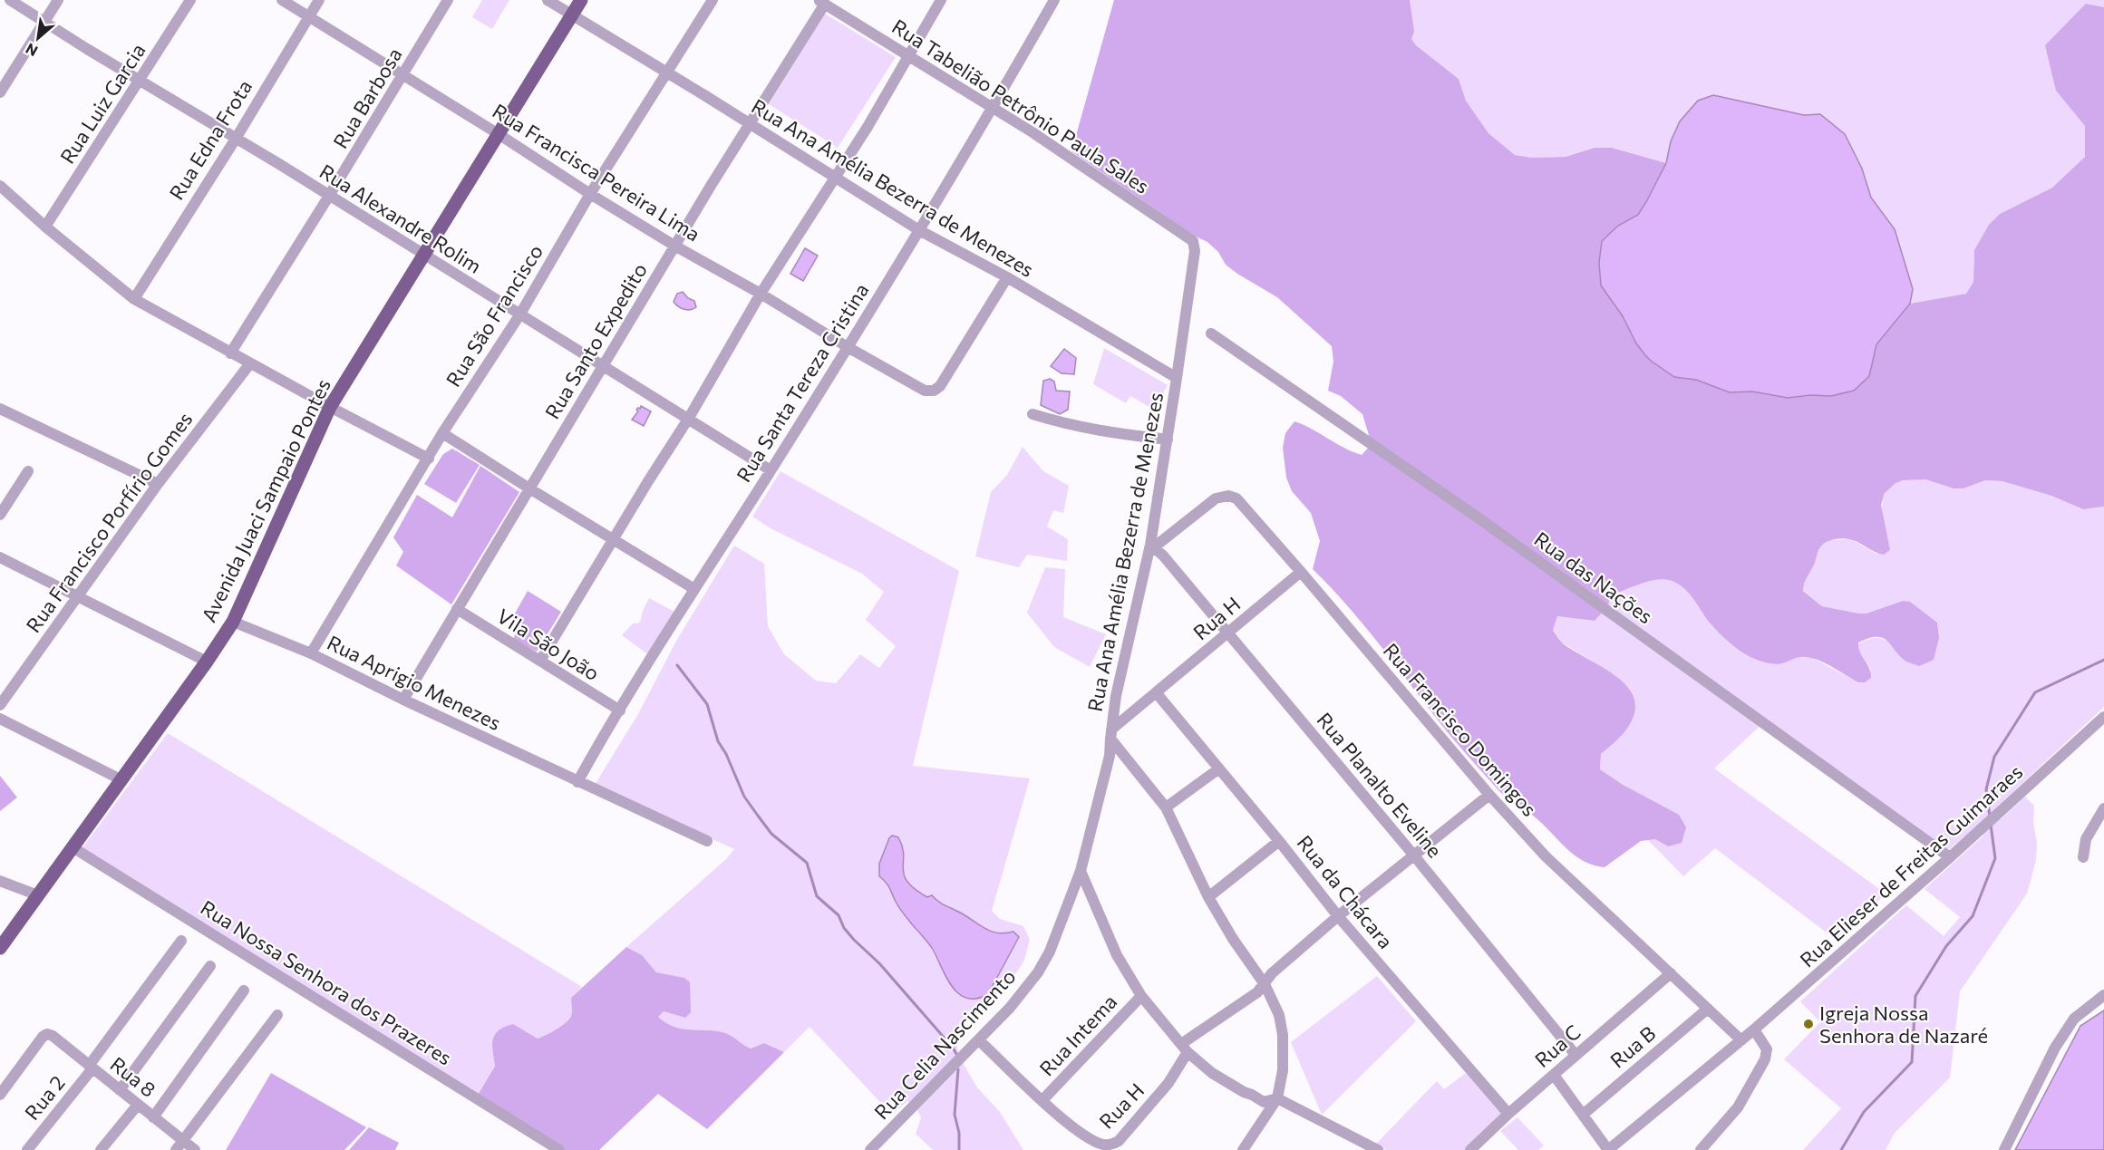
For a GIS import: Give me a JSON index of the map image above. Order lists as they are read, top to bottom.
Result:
{
  "streets": {
    "main road": ["Avenida Juaci Sampaio Pontes"],
    "street": [
      "Rua Barbosa",
      "Rua Luiz Garcia",
      "Rua Tabelião Petrônio Paula Sales",
      "Rua Edna Frota",
      "Rua Francisca Pereira Lima",
      "Rua Ana Amélia Bezerra de Menezes",
      "Rua Alexandre Rolim",
      "Rua São Francisco",
      "Rua Santo Expedito",
      "Rua Santa Tereza Cristina",
      "Rua Francisco Porfírio Gomes",
      "Rua das Nações",
      "Rua H",
      "Vila São João",
      "Rua Aprigio Menezes",
      "Rua Francisco Domingos",
      "Rua Planalto Eveline",
      "Rua Elieser de Freitas Guimaraes",
      "Rua da Chácara",
      "Rua Nossa Senhora dos Prazeres",
      "Rua Intema",
      "Rua Celia Nascimento",
      "Rua C",
      "Rua B",
      "Rua 8",
      "Rua 2"
    ]
  },
  "crossings": [
    ["Rua Barbosa", "Rua Francisca Pereira Lima"],
    ["Rua Barbosa", "Rua Alexandre Rolim"],
    ["Rua Luiz Garcia", "Rua Alexandre Rolim"],
    ["Rua Tabelião Petrônio Paula Sales", "Rua Ana Amélia Bezerra de Menezes"],
    ["Rua Tabelião Petrônio Paula Sales", "Rua Santo Expedito"],
    ["Rua Tabelião Petrônio Paula Sales", "Rua Santa Tereza Cristina"],
    ["Rua Edna Frota", "Rua Francisca Pereira Lima"],
    ["Rua Edna Frota", "Rua Alexandre Rolim"],
    ["Rua Francisca Pereira Lima", "Rua Ana Amélia Bezerra de Menezes"],
    ["Rua Francisca Pereira Lima", "Rua São Francisco"],
    ["Rua Francisca Pereira Lima", "Rua Santo Expedito"],
    ["Rua Francisca Pereira Lima", "Rua Santa Tereza Cristina"],
    ["Rua Francisca Pereira Lima", "Avenida Juaci Sampaio Pontes"],
    ["Rua Ana Amélia Bezerra de Menezes", "Rua São Francisco"],
    ["Rua Ana Amélia Bezerra de Menezes", "Rua Santo Expedito"],
    ["Rua Ana Amélia Bezerra de Menezes", "Rua Santa Tereza Cristina"],
    ["Rua Ana Amélia Bezerra de Menezes", "Avenida Juaci Sampaio Pontes"],
    ["Rua Ana Amélia Bezerra de Menezes", "Rua H"],
    ["Rua Ana Amélia Bezerra de Menezes", "Rua Francisco Domingos"],
    ["Rua Ana Amélia Bezerra de Menezes", "Rua Planalto Eveline"],
    ["Rua Ana Amélia Bezerra de Menezes", "Rua Celia Nascimento"],
    ["Rua Alexandre Rolim", "Rua São Francisco"],
    ["Rua Alexandre Rolim", "Rua Santo Expedito"],
    ["Rua Alexandre Rolim", "Rua Santa Tereza Cristina"],
    ["Rua Alexandre Rolim", "Avenida Juaci Sampaio Pontes"],
    ["Rua São Francisco", "Rua Aprigio Menezes"],
    ["Rua Santo Expedito", "Vila São João"],
    ["Rua Santo Expedito", "Rua Aprigio Menezes"],
    ["Rua Santa Tereza Cristina", "Vila São João"],
    ["Rua Santa Tereza Cristina", "Rua Aprigio Menezes"],
    ["Avenida Juaci Sampaio Pontes", "Rua Aprigio Menezes"],
    ["Avenida Juaci Sampaio Pontes", "Rua Nossa Senhora dos Prazeres"],
    ["Rua das Nações", "Rua Elieser de Freitas Guimaraes"],
    ["Rua H", "Rua Francisco Domingos"],
    ["Rua H", "Rua Planalto Eveline"],
    ["Rua H", "Rua da Chácara"],
    ["Rua H", "Rua Intema"],
    ["Rua H", "Rua Celia Nascimento"],
    ["Rua Francisco Domingos", "Rua Planalto Eveline"],
    ["Rua Francisco Domingos", "Rua Elieser de Freitas Guimaraes"],
    ["Rua Francisco Domingos", "Rua C"],
    ["Rua Francisco Domingos", "Rua B"],
    ["Rua Planalto Eveline", "Rua C"],
    ["Rua da Chácara", "Rua C"],
    ["Rua 8", "Rua 2"]
  ],
  "places": ["Igreja Nossa Senhora de Nazaré"],
  "north": "bottom left"
}
